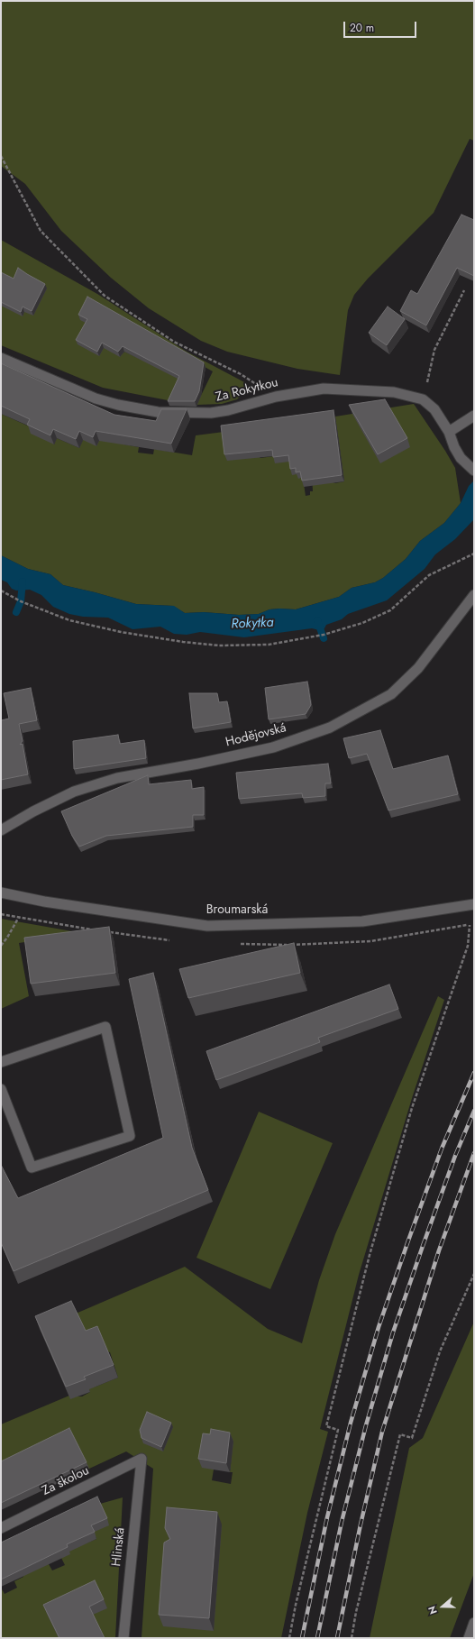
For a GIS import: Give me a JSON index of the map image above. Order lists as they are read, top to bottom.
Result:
{
  "streets": {
    "street": [
      "Za Rokytkou",
      "Hodějovská",
      "Broumarská",
      "Za školou",
      "Hlinská"
    ]
  },
  "crossings": [
    ["Za školou", "Hlinská"]
  ],
  "water": ["Rokytka"],
  "scale_bar": "20 m",
  "north": "left"
}
